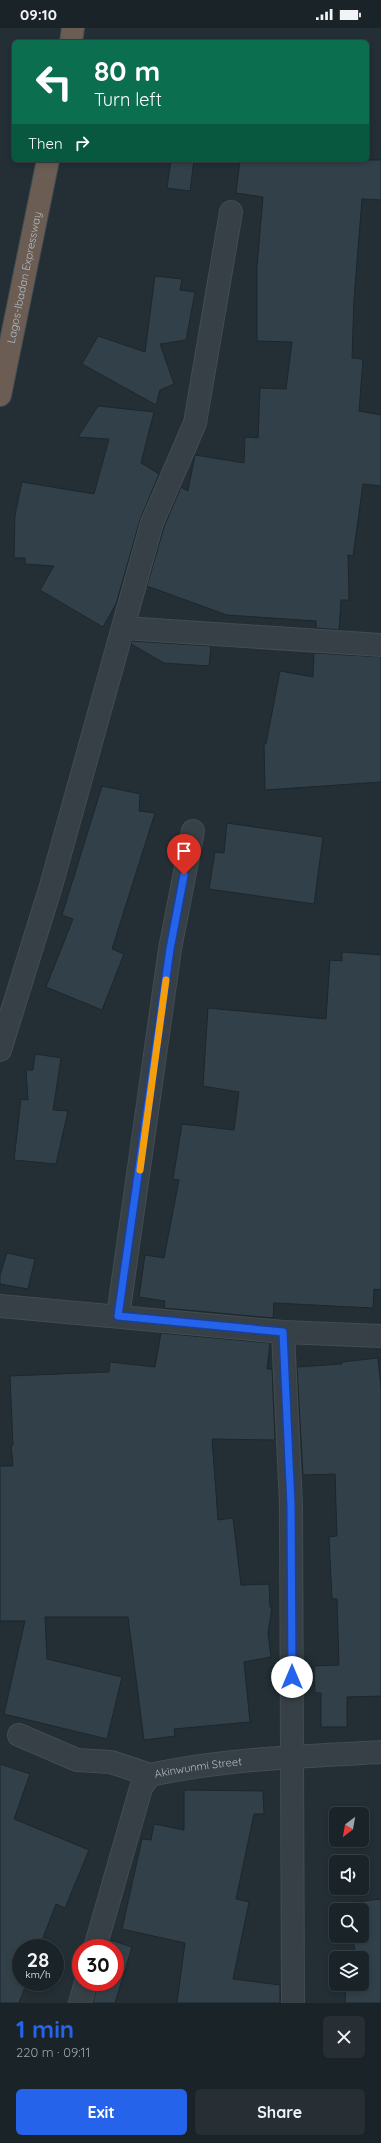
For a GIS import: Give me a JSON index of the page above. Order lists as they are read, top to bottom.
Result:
{
  "streets": {
    "highway": ["Lagos-Ibadan Expressway"],
    "street": ["Akinwunmi Street"]
  },
  "north": "bottom left",
  "page": {
    "status": "09:10",
    "turn": ["80 m", "Turn left"],
    "then": "Then",
    "speed": "28 km/h",
    "limit": "30",
    "heading": ["1 min", "220 m · 09:11"],
    "buttons": ["Exit", "Share"]
  }
}
